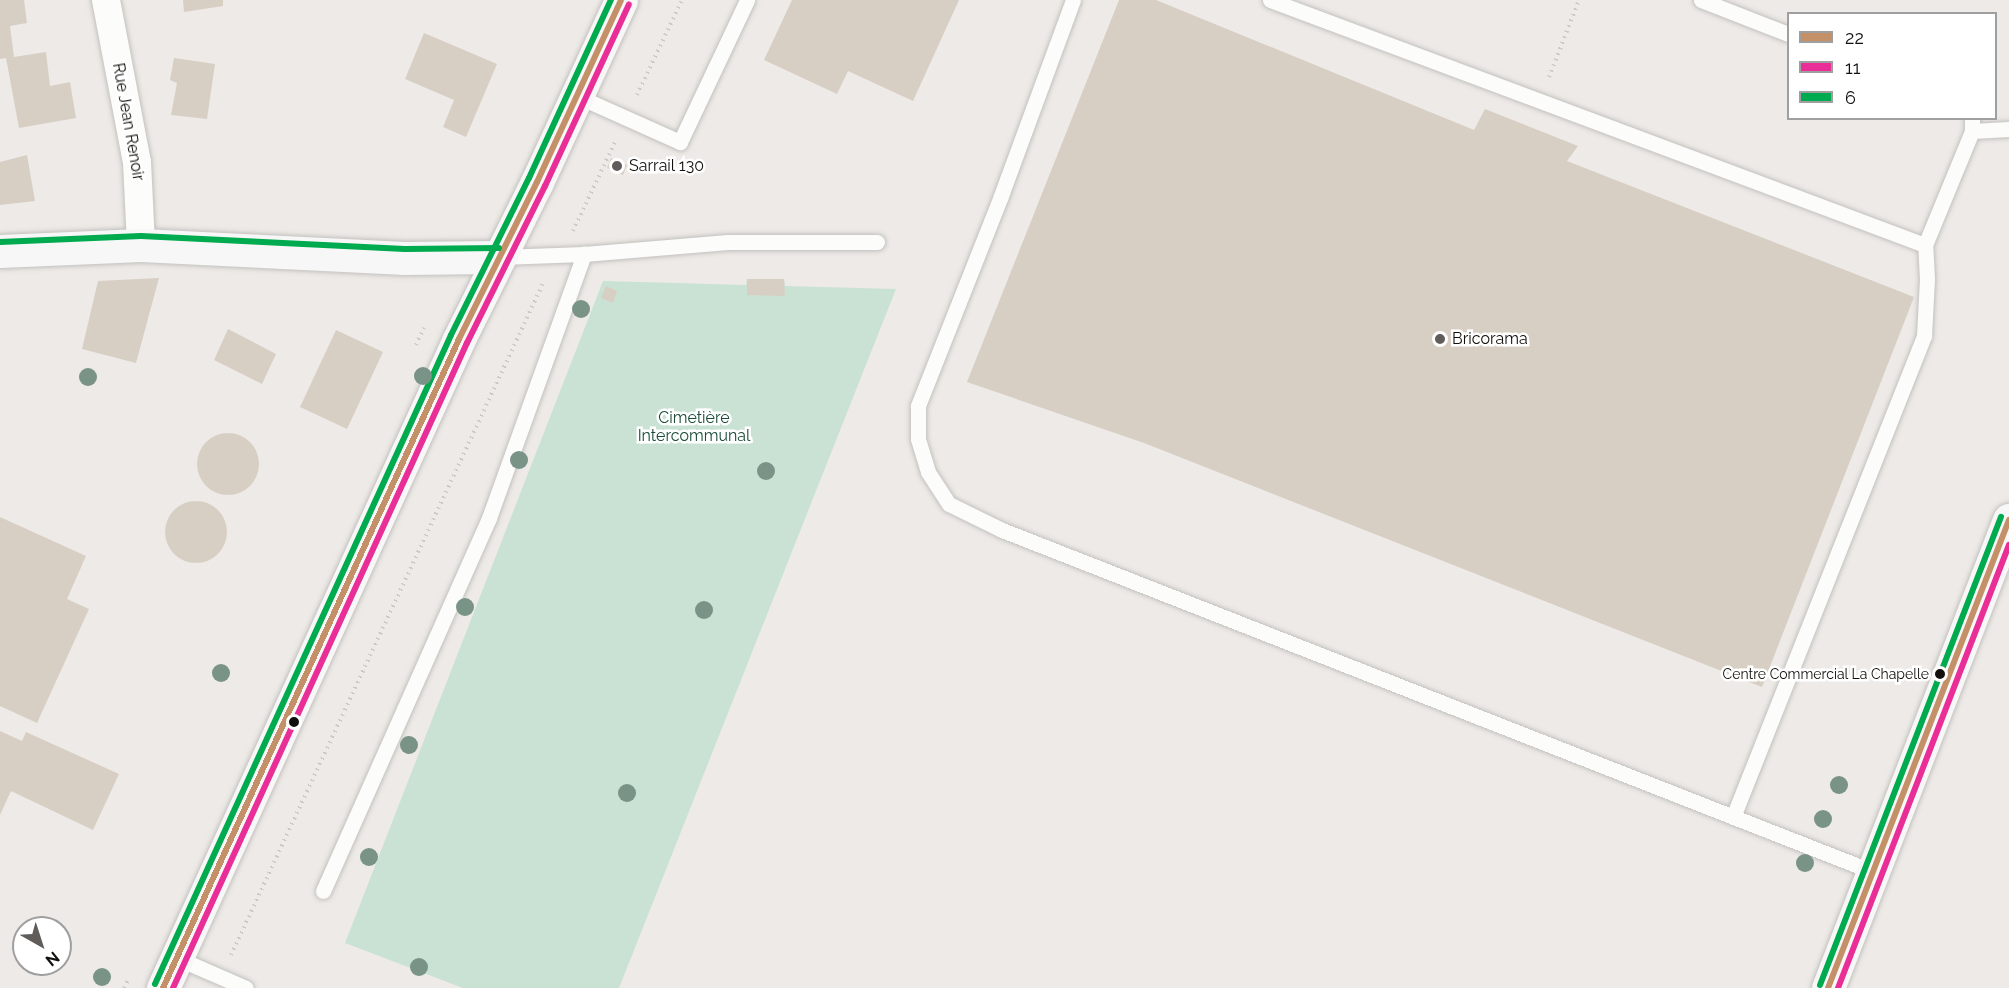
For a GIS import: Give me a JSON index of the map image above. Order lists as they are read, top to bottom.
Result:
{
  "streets": {
    "street": ["Rue Jean Renoir"]
  },
  "parks": ["Cimetière Intercommunal"],
  "places": ["Sarrail 130", "Bricorama", "Centre Commercial La Chapelle"],
  "lines": ["transit line 22", "transit line 6", "transit line 11"],
  "legend": ["22", "11", "6"],
  "north": "bottom right"
}
